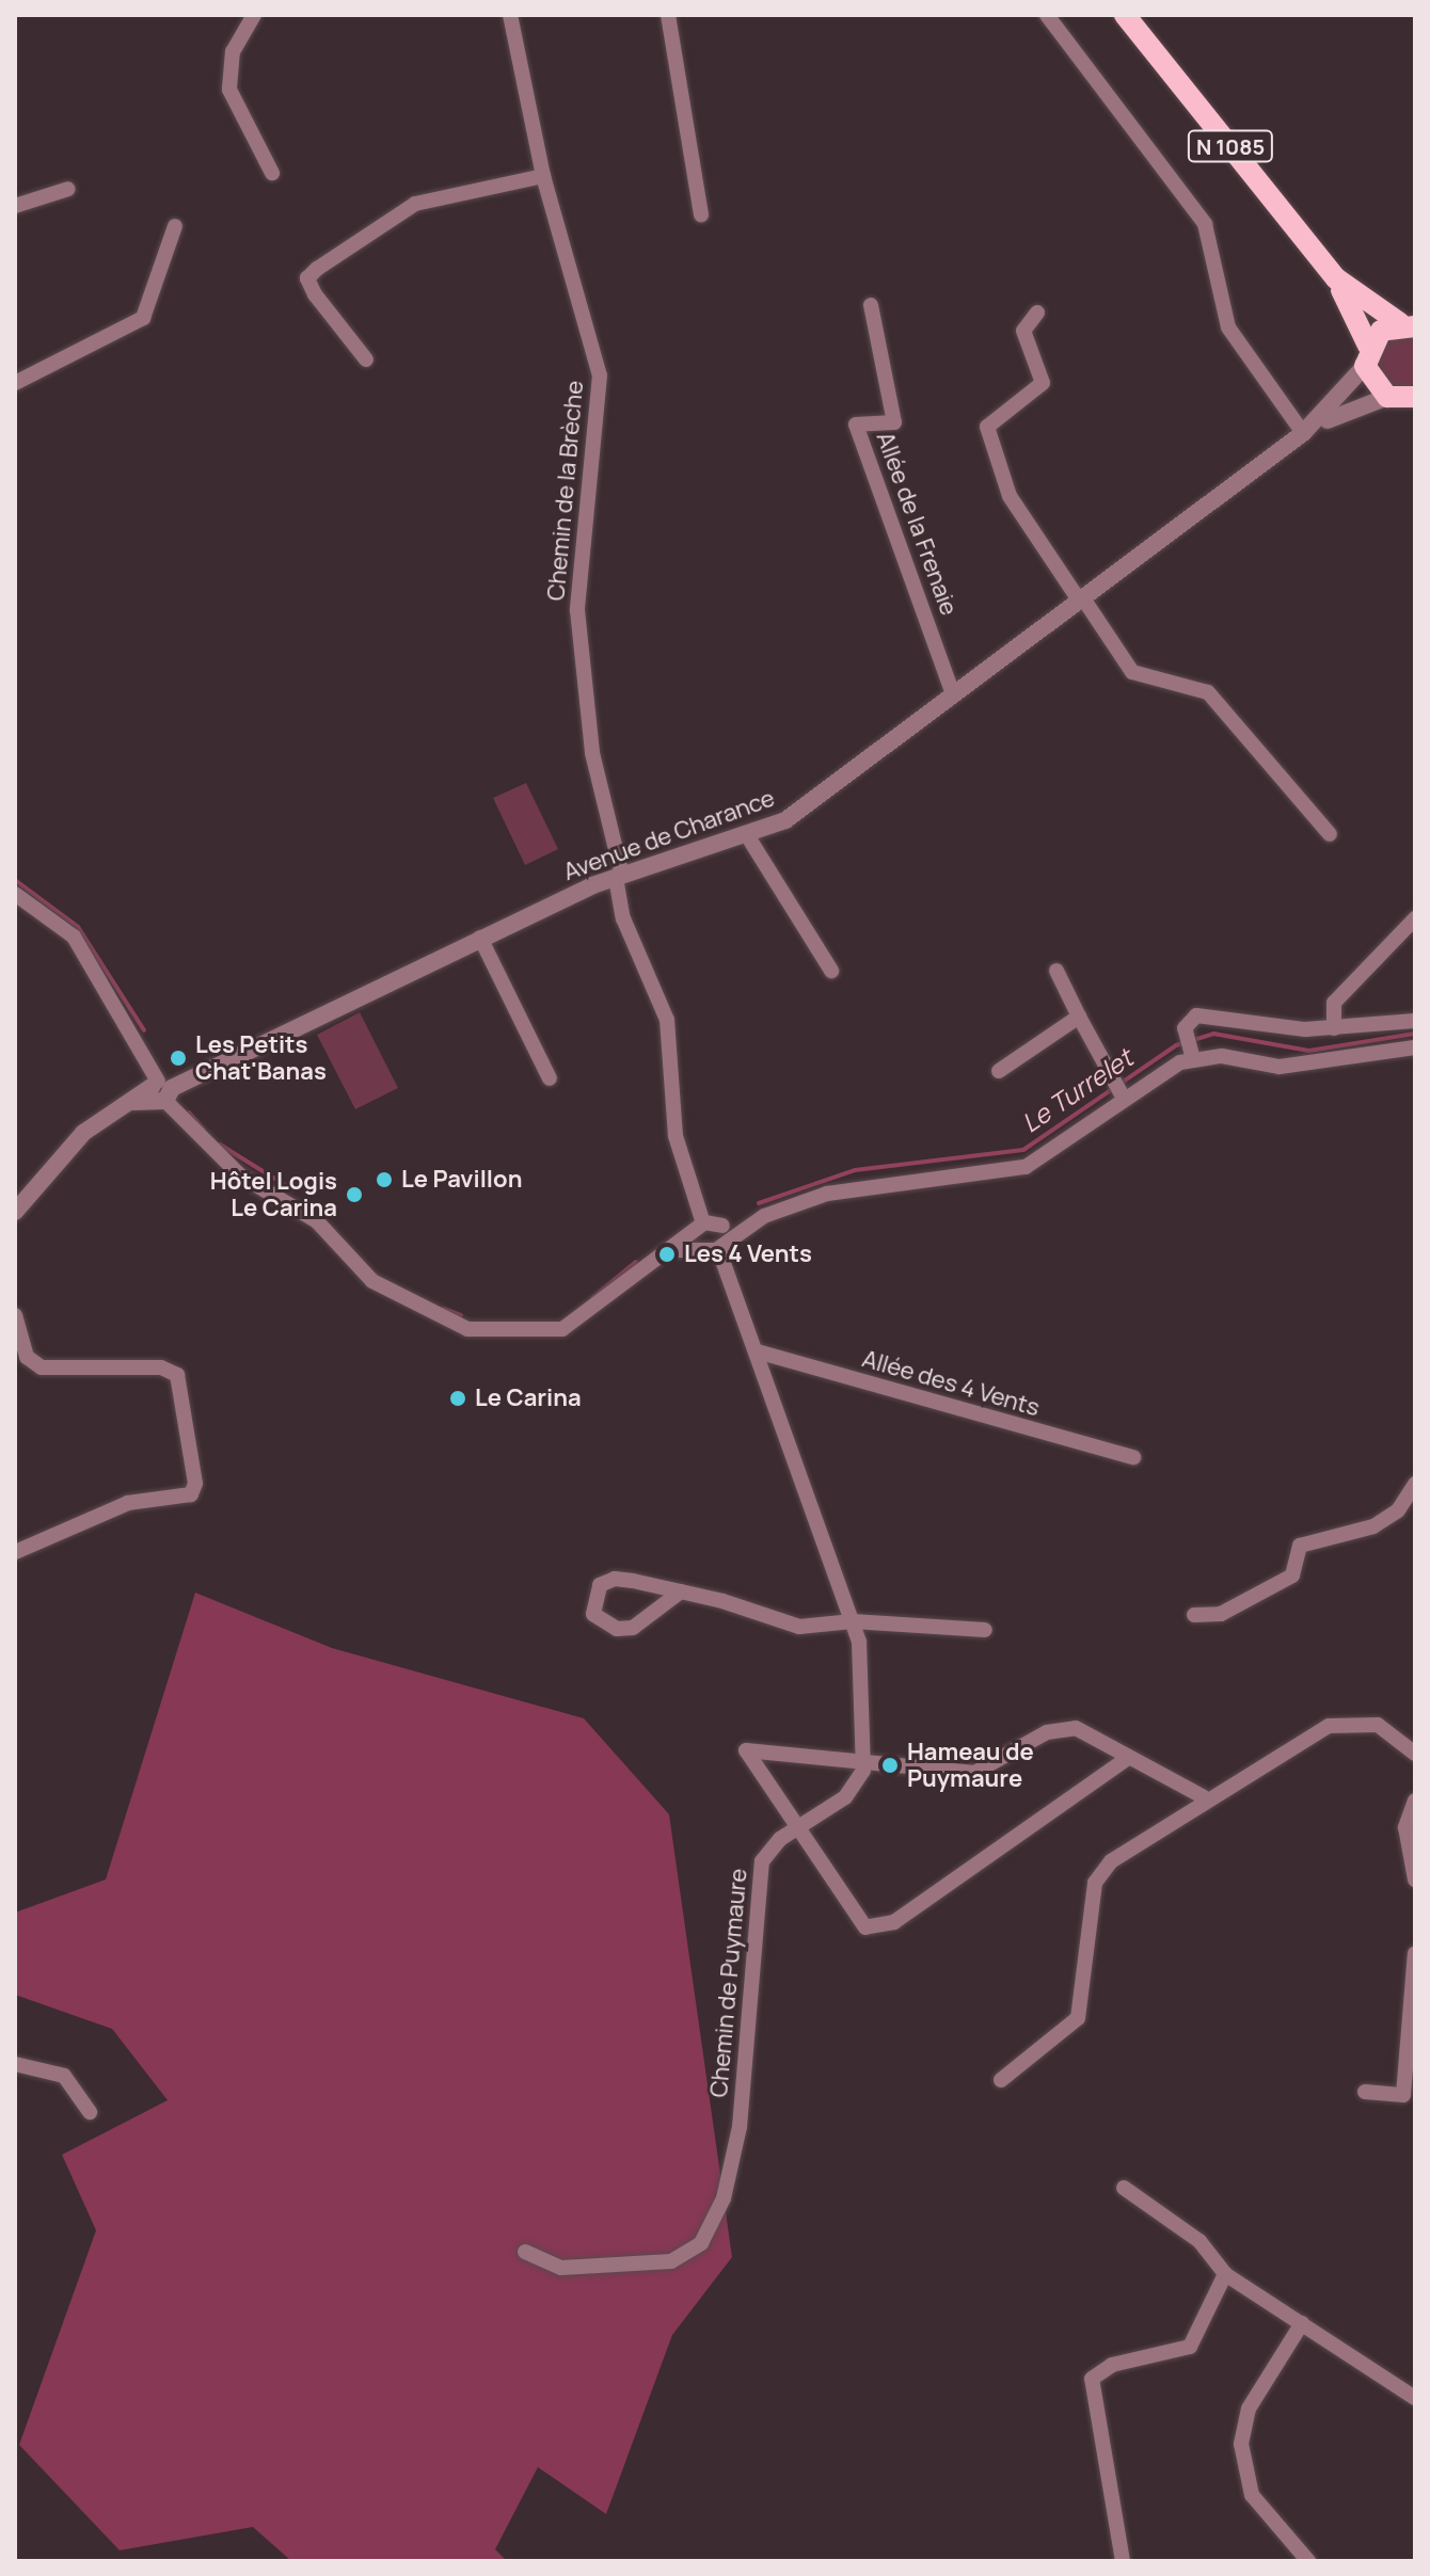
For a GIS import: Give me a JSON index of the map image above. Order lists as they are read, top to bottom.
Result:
{
  "streets": {
    "main road": ["N 1085"],
    "street": [
      "Chemin de la Brèche",
      "Allée de la Frenaie",
      "Avenue de Charance",
      "Allée des 4 Vents",
      "Chemin de Puymaure"
    ]
  },
  "crossings": [
    ["N 1085", "Avenue de Charance"],
    ["Chemin de la Brèche", "Avenue de Charance"],
    ["Chemin de la Brèche", "Chemin de Puymaure"],
    ["Allée de la Frenaie", "Avenue de Charance"],
    ["Allée des 4 Vents", "Chemin de Puymaure"]
  ],
  "water": ["Le Turrelet"],
  "places": [
    "Les Petits Chat'Banas",
    "Le Pavillon",
    "Hôtel Logis Le Carina",
    "Les 4 Vents",
    "Le Carina",
    "Hameau de Puymaure"
  ]
}
